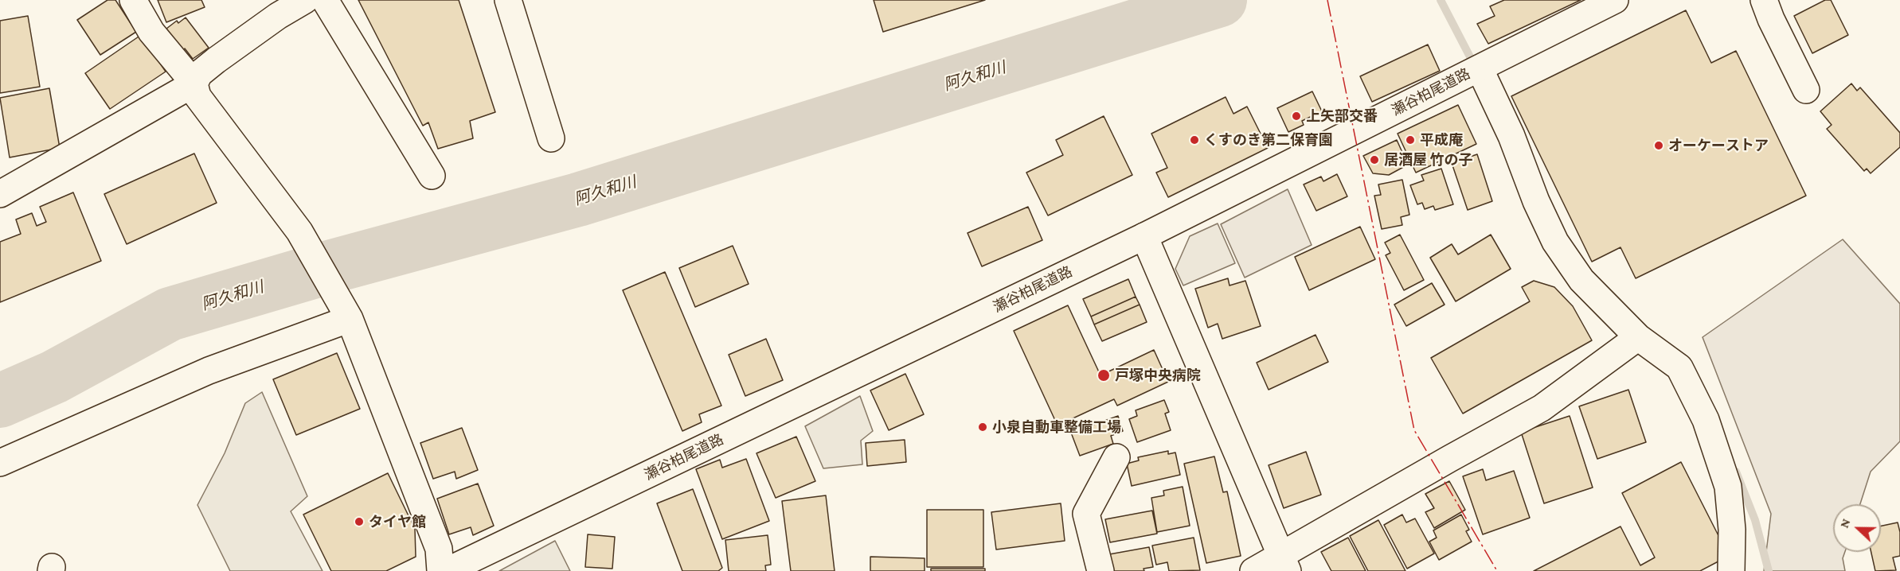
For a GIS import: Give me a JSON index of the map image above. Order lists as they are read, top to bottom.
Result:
{
  "streets": {
    "street": ["瀬谷柏尾道路"]
  },
  "water": ["阿久和川"],
  "places": [
    "上矢部交番",
    "くすのき第二保育園",
    "平成庵",
    "オーケーストア",
    "居酒屋 竹の子",
    "戸塚中央病院",
    "小泉自動車整備工場",
    "タイヤ館"
  ],
  "north": "left"
}
